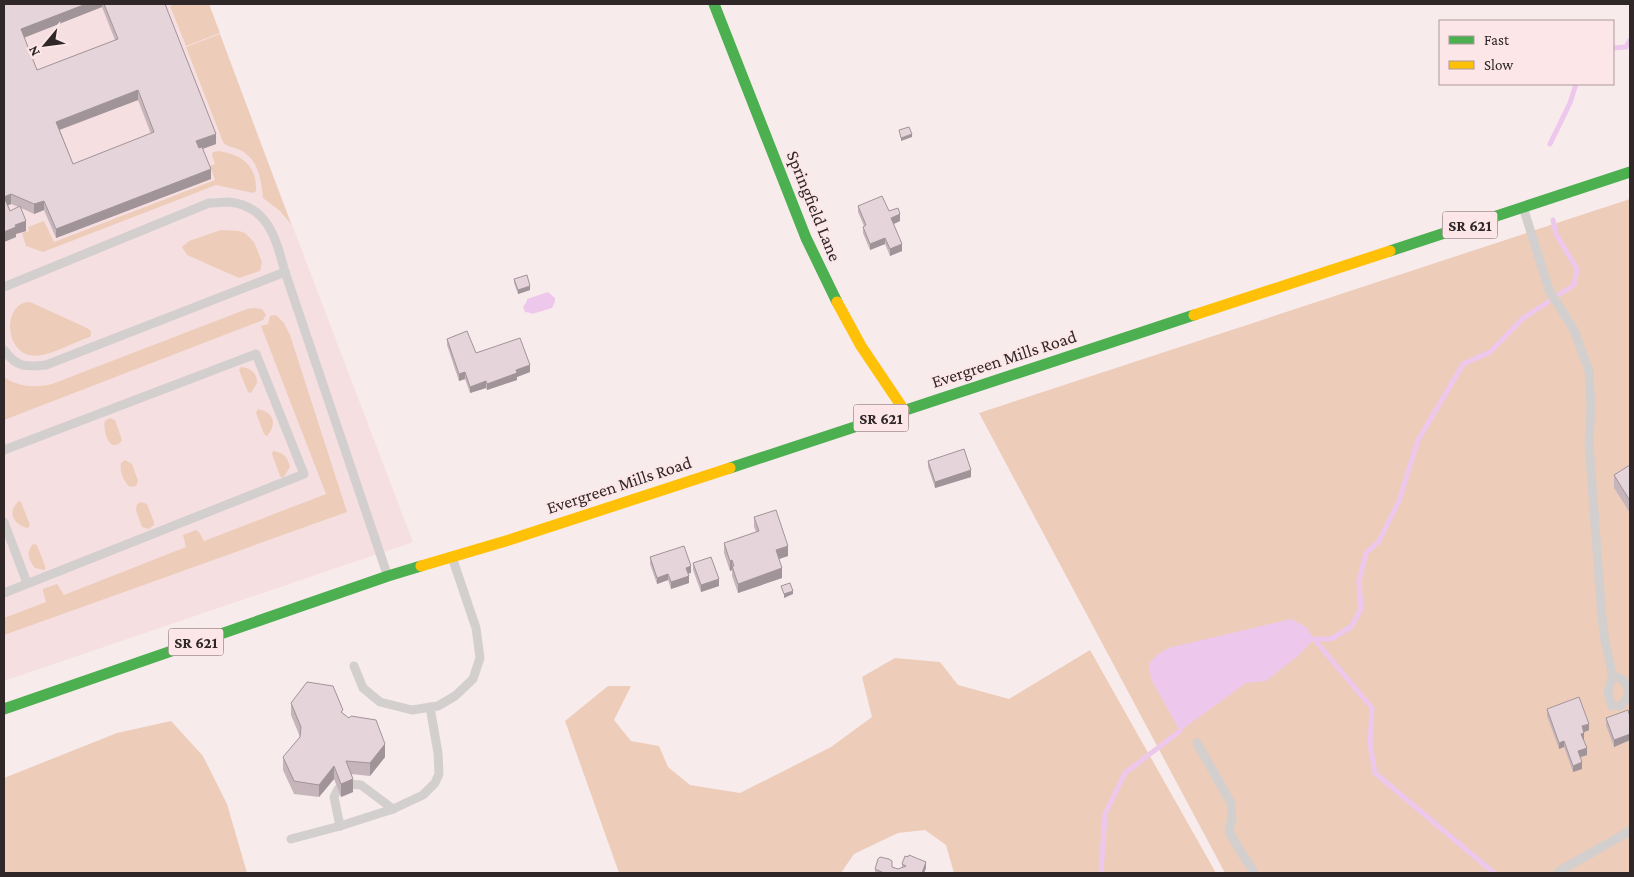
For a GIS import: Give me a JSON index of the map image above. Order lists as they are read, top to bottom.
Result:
{
  "streets": {
    "main road": ["Springfield Lane", "SR 621", "Evergreen Mills Road"]
  },
  "crossings": [
    ["Springfield Lane", "Evergreen Mills Road"],
    ["SR 621", "Evergreen Mills Road"]
  ],
  "legend": ["Fast", "Slow"],
  "north": "bottom left"
}
